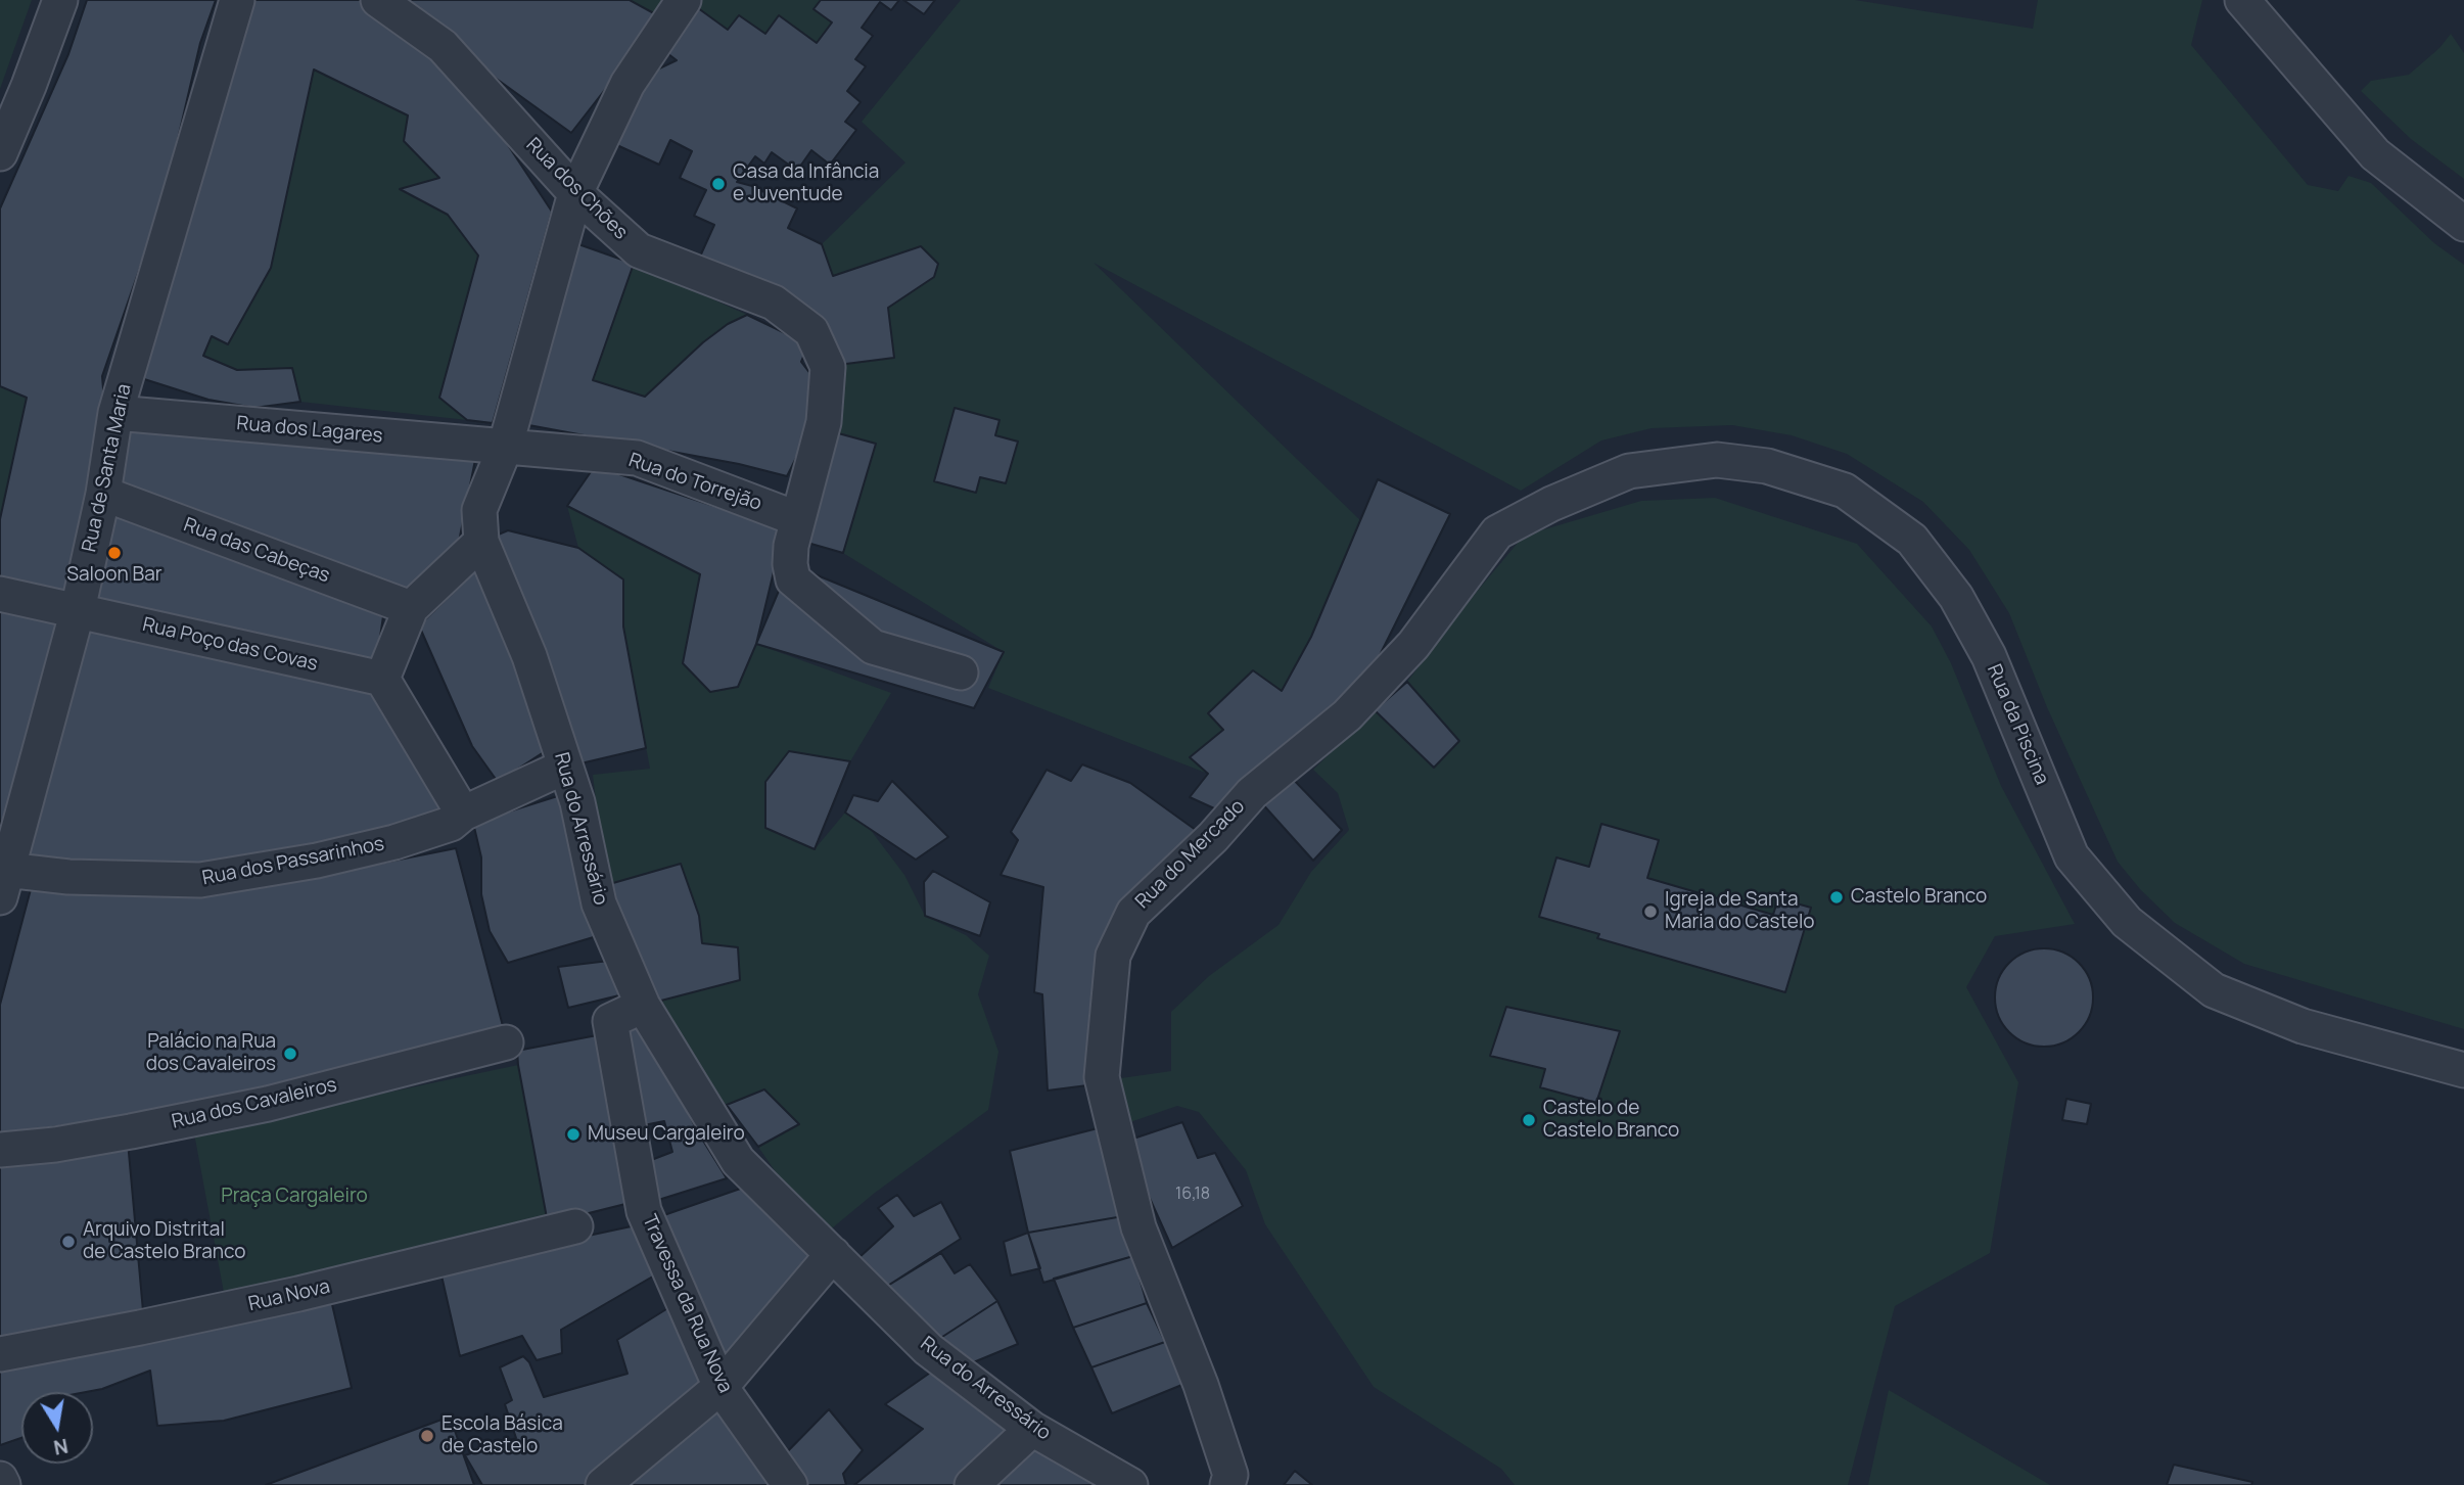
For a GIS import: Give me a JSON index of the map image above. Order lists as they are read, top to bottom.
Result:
{
  "streets": {
    "street": [
      "Rua dos Chões",
      "Rua dos Lagares",
      "Rua de Santa Maria",
      "Rua do Torrejão",
      "Rua das Cabeças",
      "Rua Poço das Covas",
      "Rua da Piscina",
      "Rua do Arressário",
      "Rua do Mercado",
      "Rua dos Passarinhos",
      "Rua dos Cavaleiros",
      "Rua Nova",
      "Travessa da Rua Nova"
    ]
  },
  "crossings": [
    ["Rua dos Chões", "Rua do Torrejão"],
    ["Rua dos Chões", "Rua do Arressário"],
    ["Rua dos Lagares", "Rua de Santa Maria"],
    ["Rua dos Lagares", "Rua do Torrejão"],
    ["Rua dos Lagares", "Rua do Arressário"],
    ["Rua de Santa Maria", "Rua das Cabeças"],
    ["Rua de Santa Maria", "Rua Poço das Covas"],
    ["Rua de Santa Maria", "Rua dos Passarinhos"],
    ["Rua do Torrejão", "Rua do Arressário"],
    ["Rua da Piscina", "Rua do Mercado"],
    ["Rua do Arressário", "Rua dos Passarinhos"],
    ["Rua do Arressário", "Travessa da Rua Nova"]
  ],
  "parks": ["Praça Cargaleiro"],
  "places": [
    "Casa da Infância e Juventude",
    "Saloon Bar",
    "Castelo Branco",
    "Igreja de Santa Maria do Castelo",
    "Palácio na Rua dos Cavaleiros",
    "Castelo de Castelo Branco",
    "Museu Cargaleiro",
    "Arquivo Distrital de Castelo Branco",
    "Escola Básica de Castelo"
  ],
  "house_numbers": ["16,18"],
  "north": "bottom"
}
